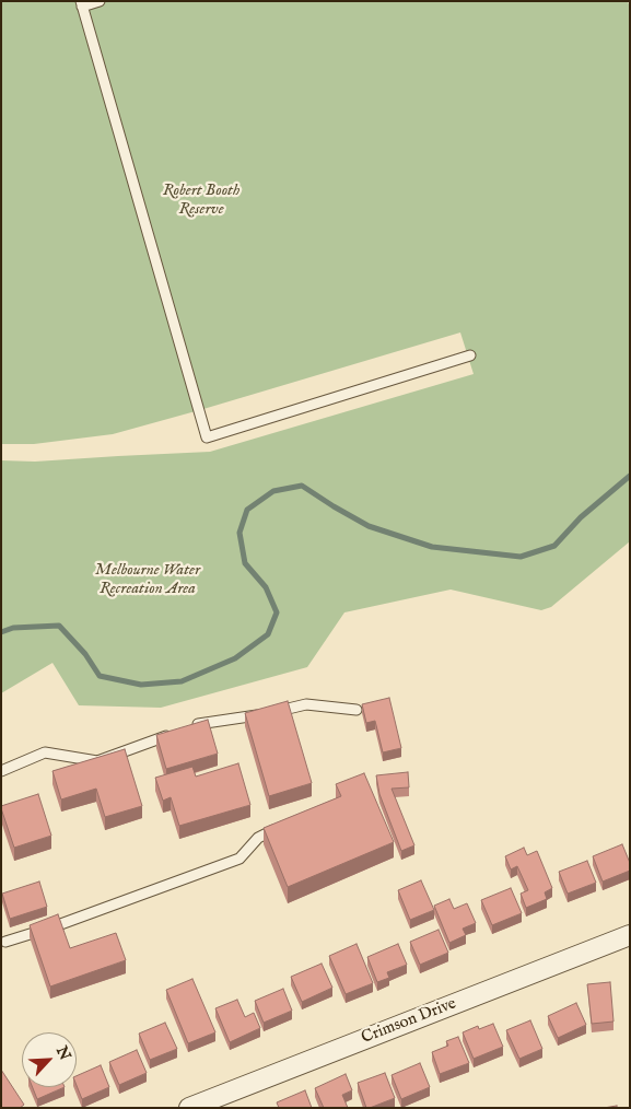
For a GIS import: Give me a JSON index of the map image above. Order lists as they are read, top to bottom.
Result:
{
  "streets": {
    "street": ["Crimson Drive"]
  },
  "parks": ["Robert Booth Reserve", "Melbourne Water Recreation Area"],
  "north": "top right"
}
